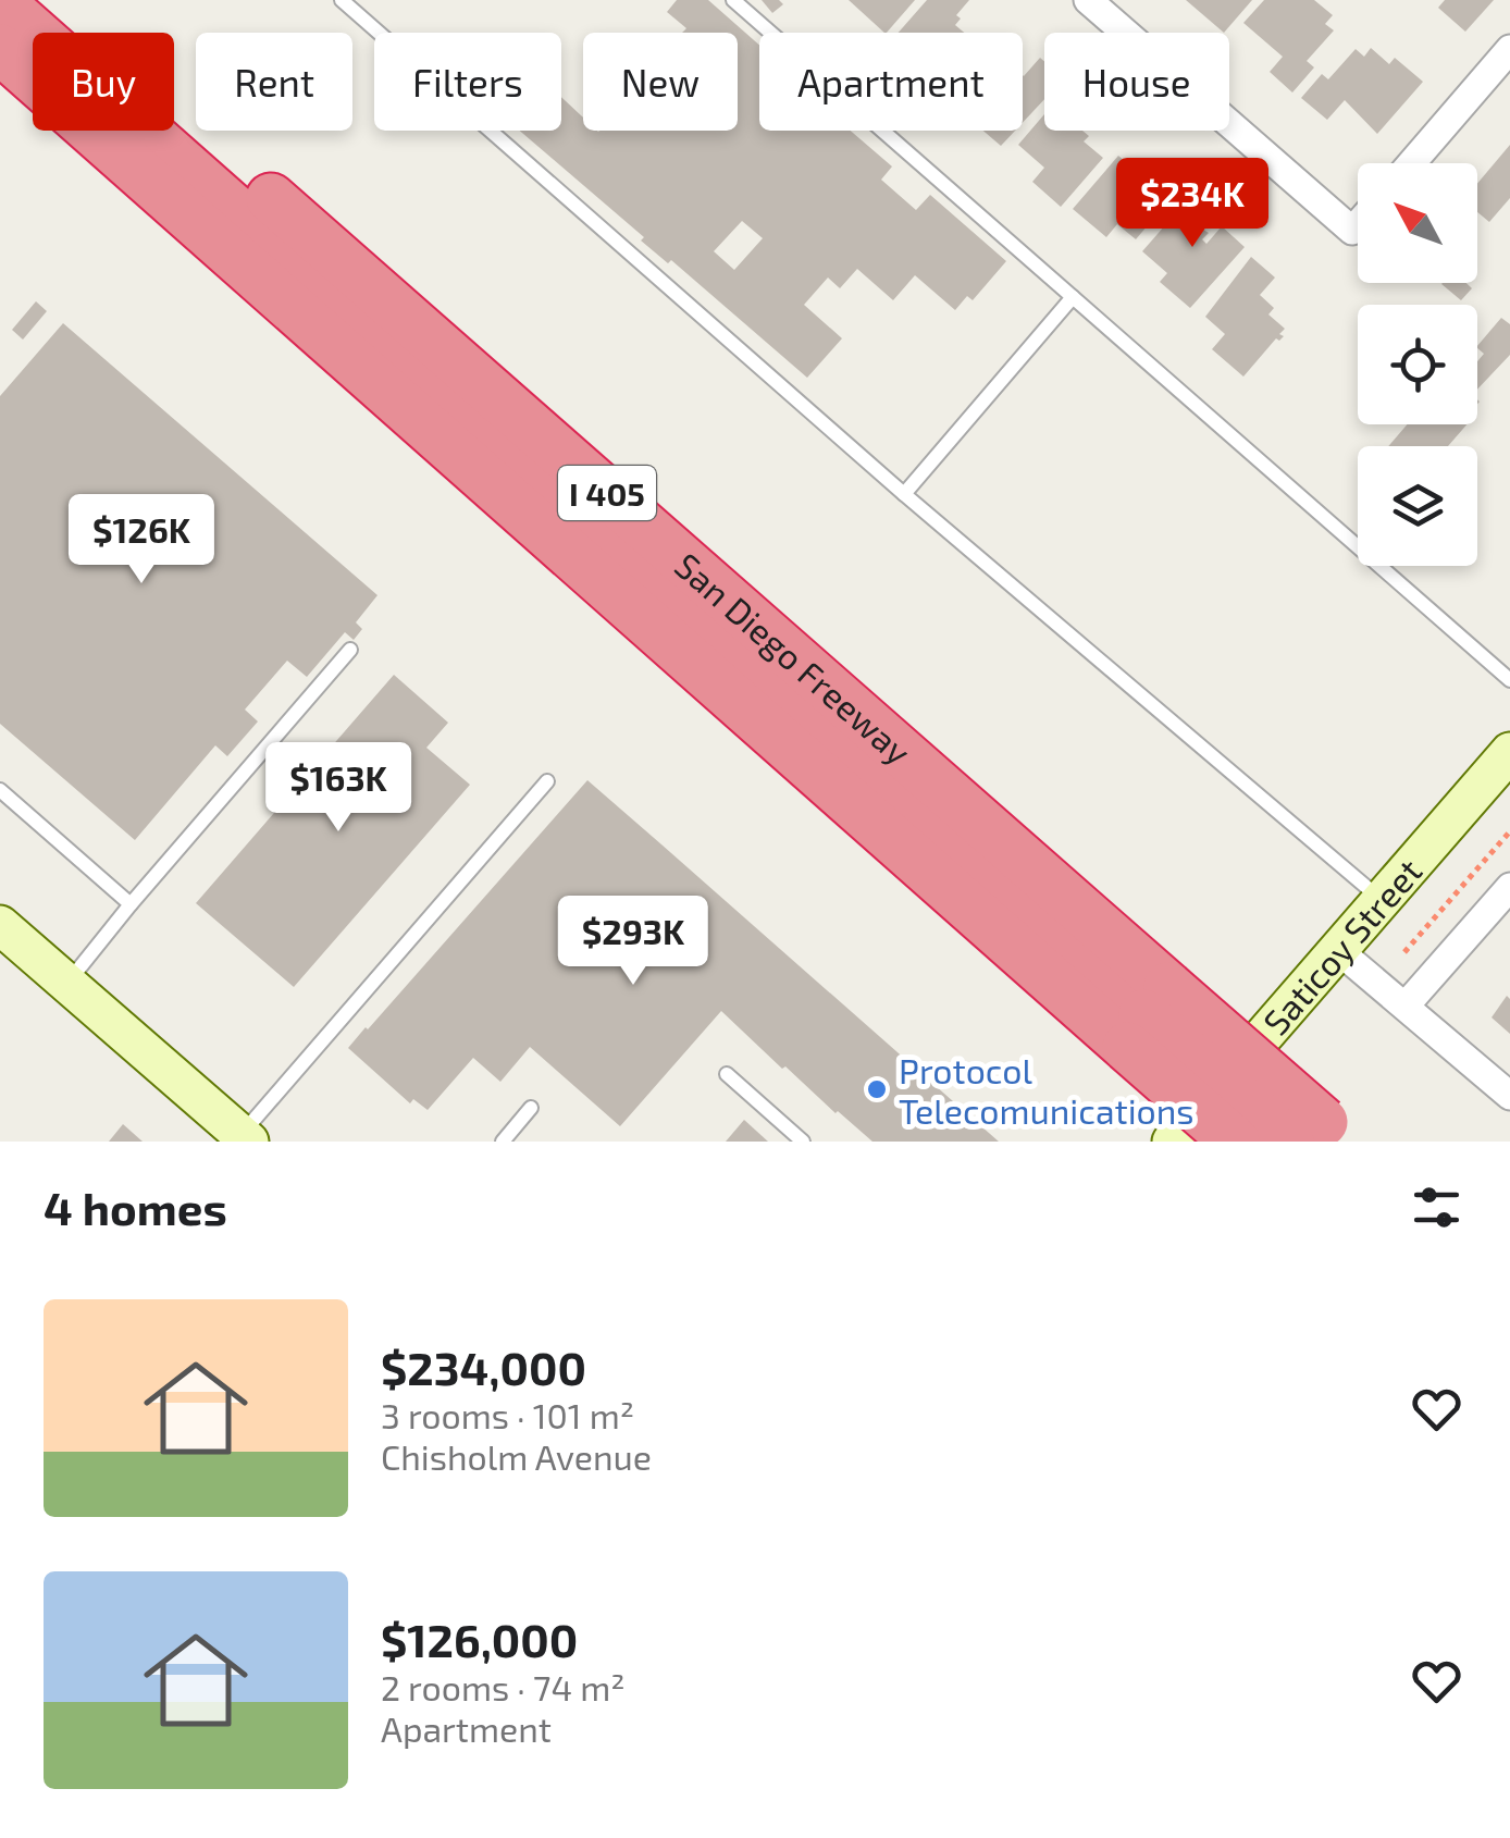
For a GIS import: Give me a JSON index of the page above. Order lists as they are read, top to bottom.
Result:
{
  "streets": {
    "highway": ["I 405", "San Diego Freeway"],
    "main road": ["Saticoy Street"]
  },
  "places": ["Protocol Telecomunications"],
  "north": "top left",
  "page": {
    "chip": [
      "Buy",
      "Rent",
      "Filters",
      "New",
      "Apartment",
      "House"
    ],
    "price": [
      "$234K",
      "$126K",
      "$163K",
      "$293K"
    ],
    "heading": "4 homes",
    "list": [
      {
        "name": "$234,000",
        "note": "3 rooms · 101 m² · Chisholm Avenue"
      },
      {
        "name": "$126,000",
        "note": "2 rooms · 74 m² · Apartment"
      }
    ]
  }
}
